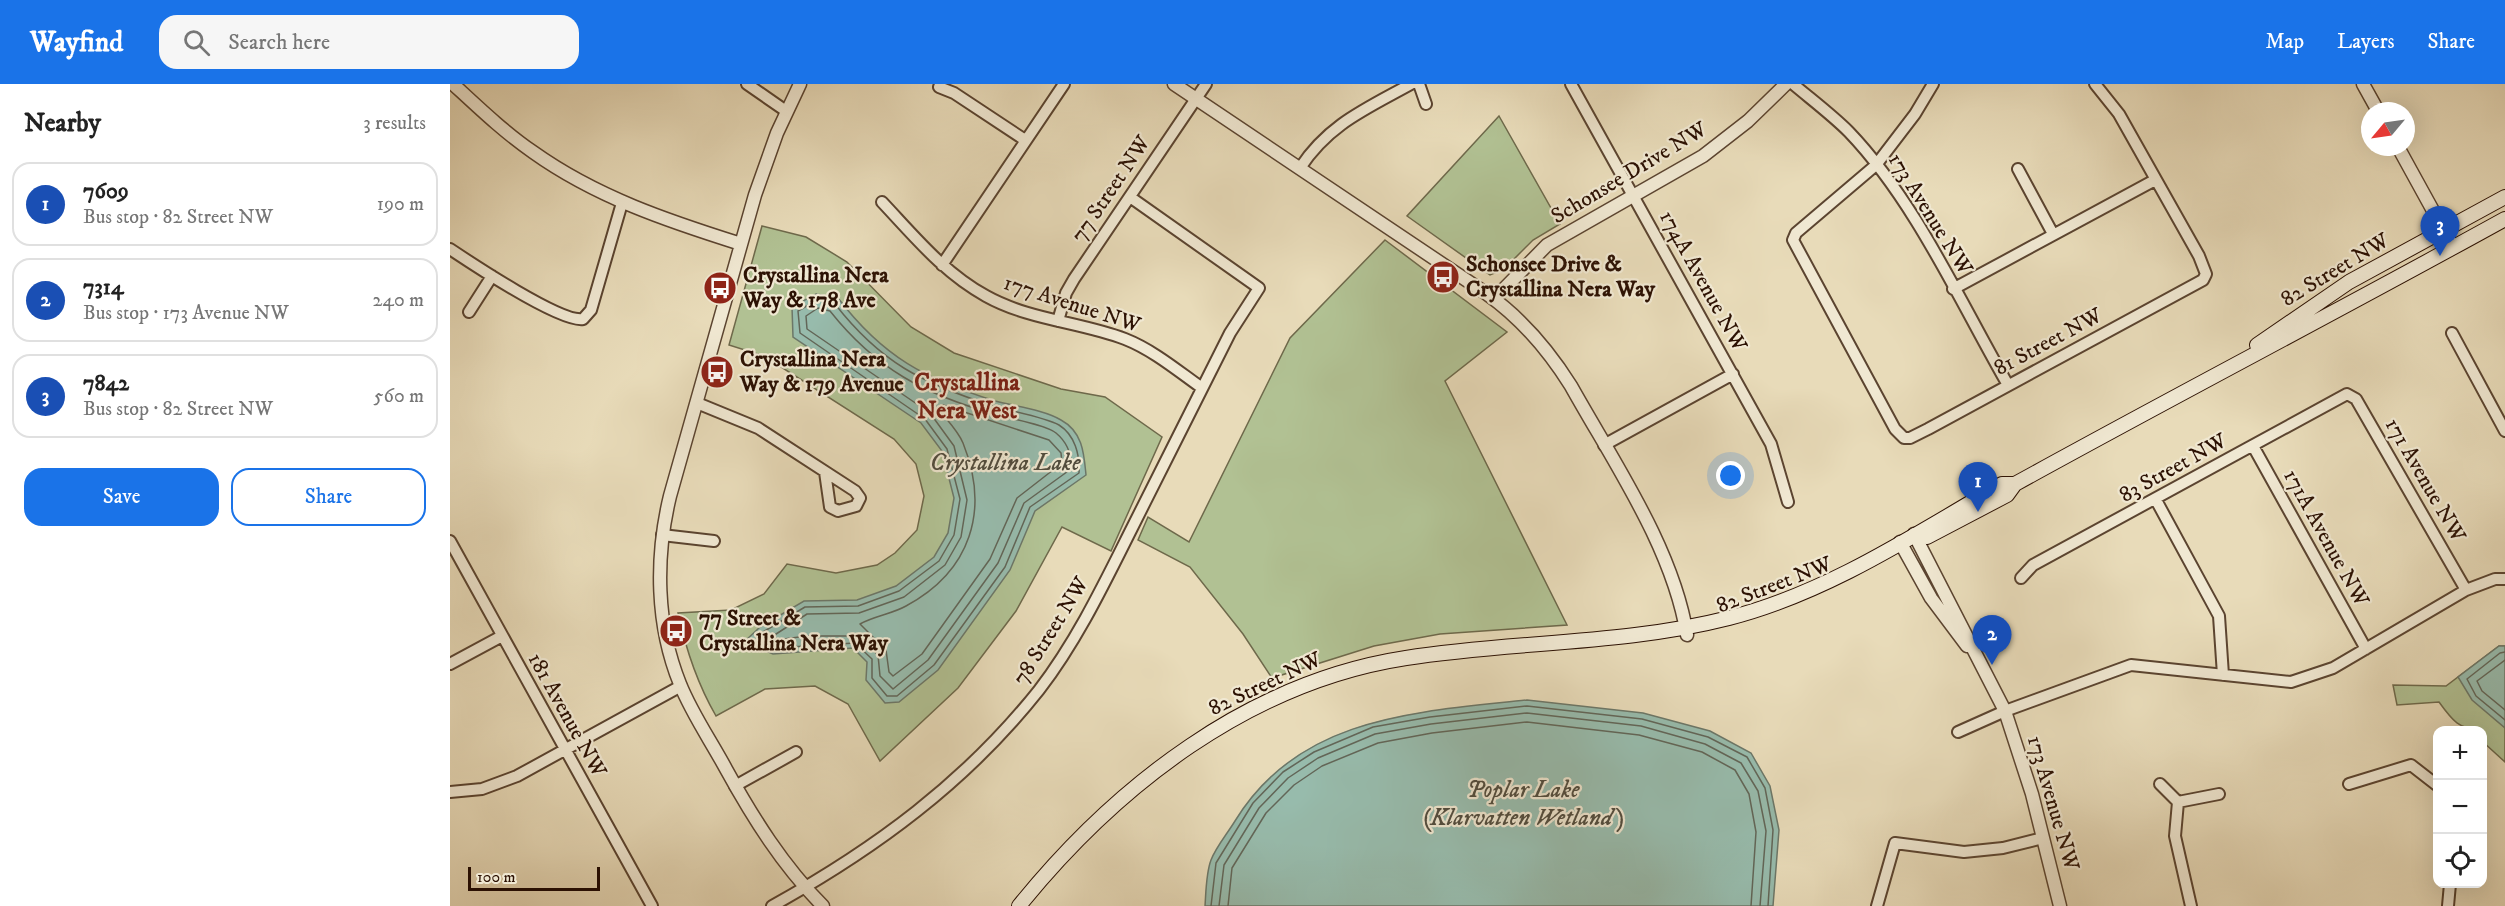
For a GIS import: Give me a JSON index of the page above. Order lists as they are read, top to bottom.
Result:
{
  "streets": {
    "main road": ["82 Street NW"],
    "street": [
      "Schonsee Drive NW",
      "77 Street NW",
      "173 Avenue NW",
      "174A Avenue NW",
      "177 Avenue NW",
      "81 Street NW",
      "83 Street NW",
      "171 Avenue NW",
      "171A Avenue NW",
      "78 Street NW",
      "181 Avenue NW"
    ]
  },
  "crossings": [
    ["Schonsee Drive NW", "174A Avenue NW"],
    ["77 Street NW", "177 Avenue NW"],
    ["77 Street NW", "78 Street NW"],
    ["173 Avenue NW", "82 Street NW"],
    ["173 Avenue NW", "81 Street NW"],
    ["177 Avenue NW", "78 Street NW"],
    ["83 Street NW", "171 Avenue NW"],
    ["83 Street NW", "171A Avenue NW"]
  ],
  "districts": ["Crystallina Nera West"],
  "water": ["Crystallina Lake", "Poplar Lake (Klarvatten Wetland)"],
  "places": {
    "bus stop": [
      "Schonsee Drive & Crystallina Nera Way",
      "Crystallina Nera Way & 178 Ave",
      "Crystallina Nera Way & 179 Avenue",
      "77 Street & Crystallina Nera Way"
    ]
  },
  "scale_bar": "100 m",
  "north": "bottom left",
  "page": {
    "header": "Wayfind",
    "search": "Search here",
    "nav": ["Map", "Layers", "Share"],
    "heading": ["Nearby", "3 results"],
    "list": [
      {
        "mark": "1",
        "name": "7609",
        "note": "Bus stop · 82 Street NW",
        "value": "190 m"
      },
      {
        "mark": "2",
        "name": "7314",
        "note": "Bus stop · 173 Avenue NW",
        "value": "240 m"
      },
      {
        "mark": "3",
        "name": "7842",
        "note": "Bus stop · 82 Street NW",
        "value": "560 m"
      }
    ],
    "pins": ["3", "1", "2"],
    "buttons": ["Save", "Share"],
    "map_buttons": ["+", "−"],
    "scale": "100 m"
  }
}
